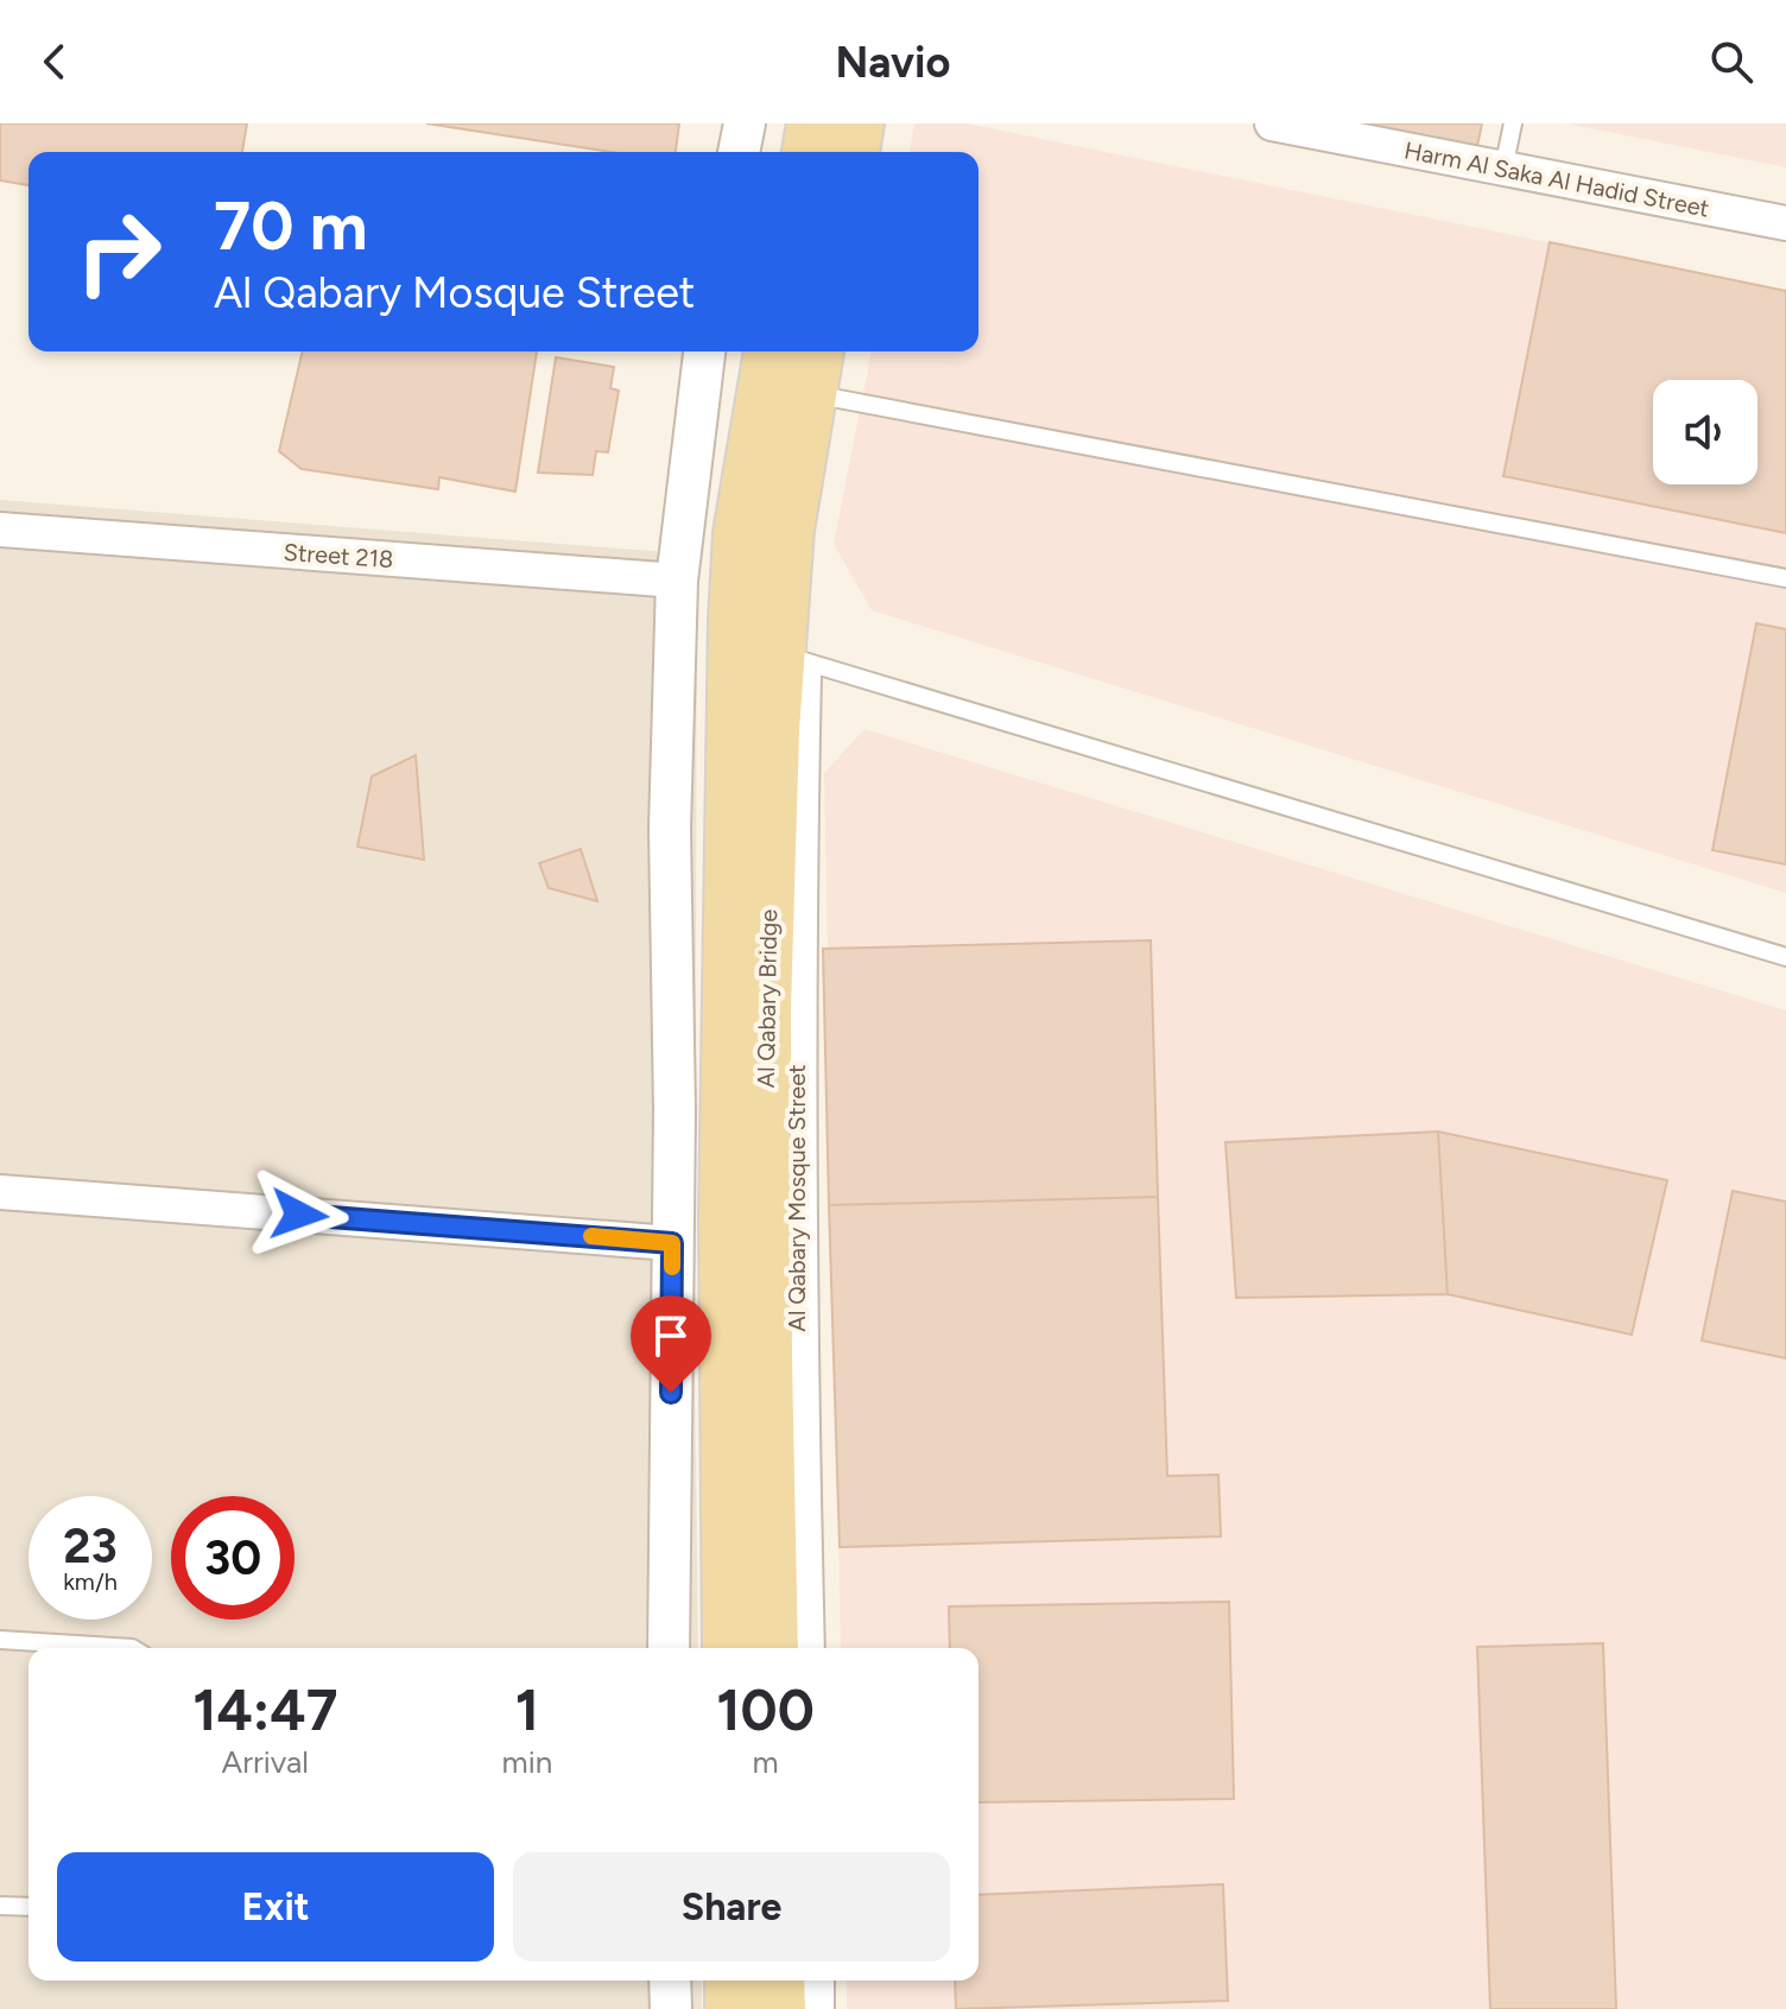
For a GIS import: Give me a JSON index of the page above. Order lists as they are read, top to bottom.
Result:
{
  "streets": {
    "main road": ["Al Qabary Bridge"],
    "street": ["Harm Al Saka Al Hadid Street", "Street 218", "Al Qabary Mosque Street"]
  },
  "page": {
    "header": "Navio",
    "turn": ["70 m", "Al Qabary Mosque Street"],
    "speed": "23 km/h",
    "limit": "30",
    "eta": [
      "14:47",
      "Arrival",
      "1",
      "min",
      "100",
      "m"
    ],
    "buttons": ["Exit", "Share"]
  }
}
